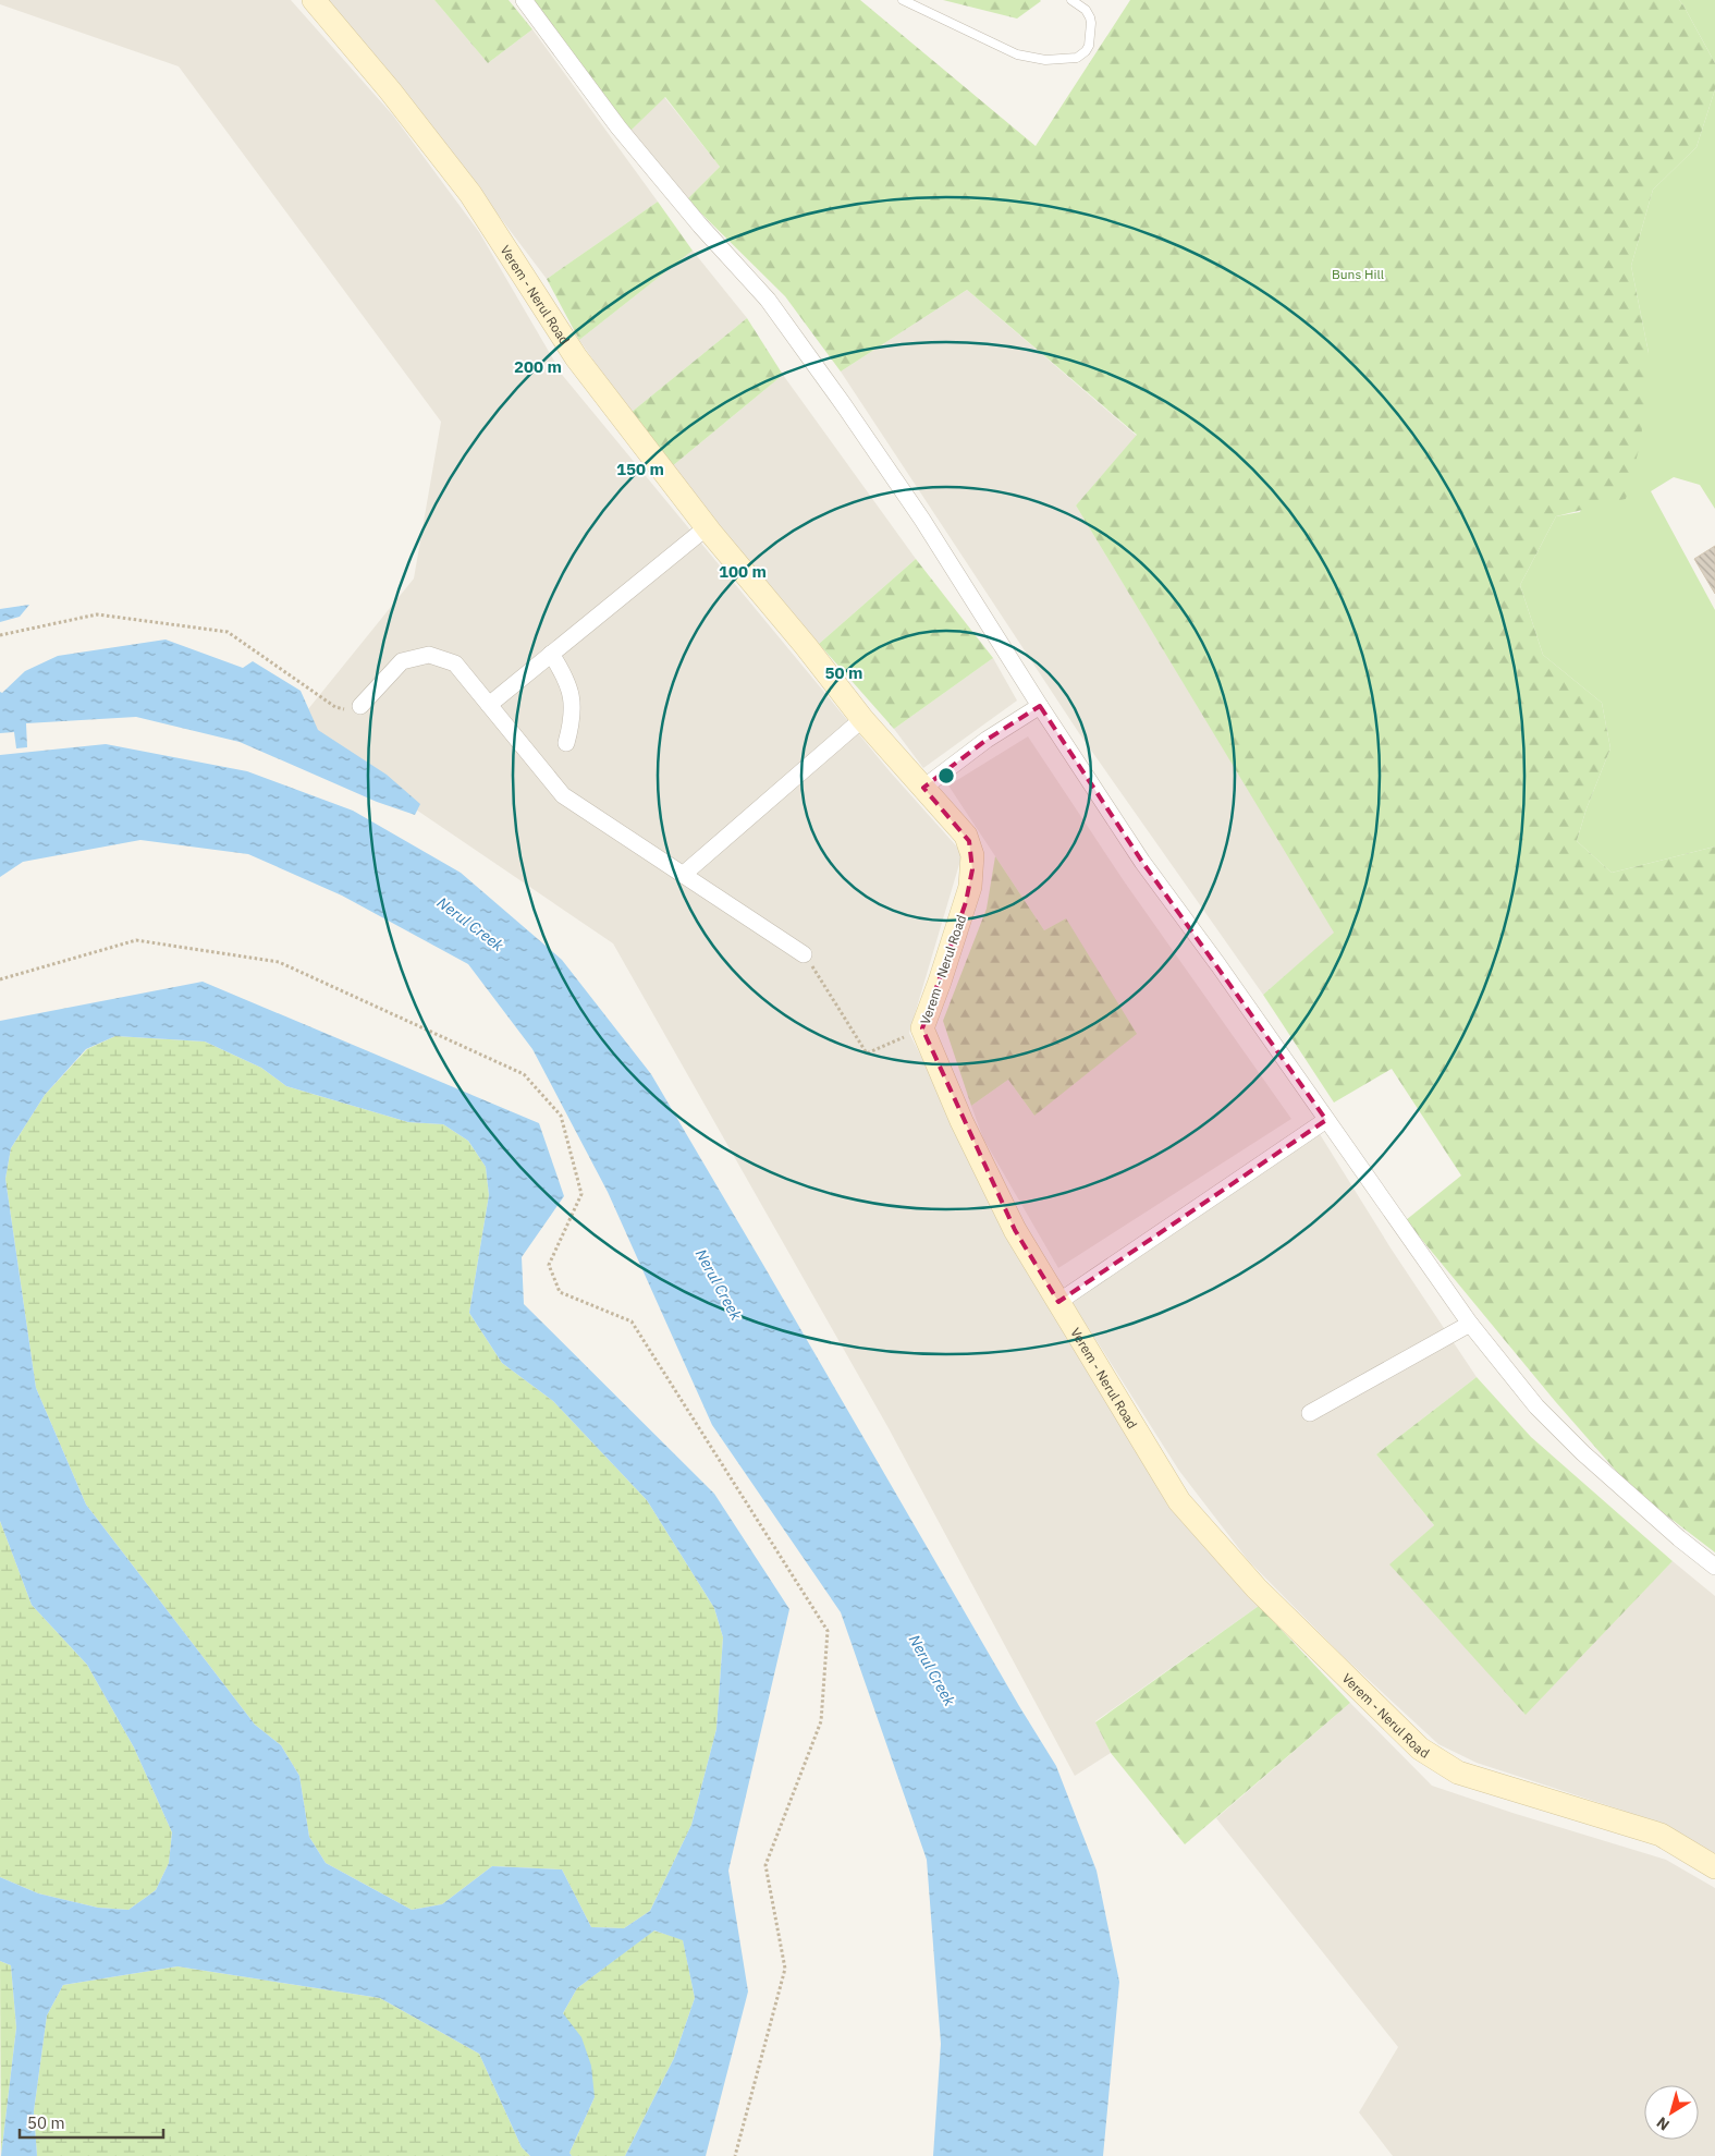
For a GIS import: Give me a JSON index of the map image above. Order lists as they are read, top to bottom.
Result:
{
  "streets": {
    "main road": ["Verem - Nerul Road"]
  },
  "water": ["Nerul Creek"],
  "parks": ["Buns Hill"],
  "scale_bar": "50 m",
  "north": "bottom left",
  "rings": [
    "200 m",
    "150 m",
    "100 m",
    "50 m"
  ]
}
